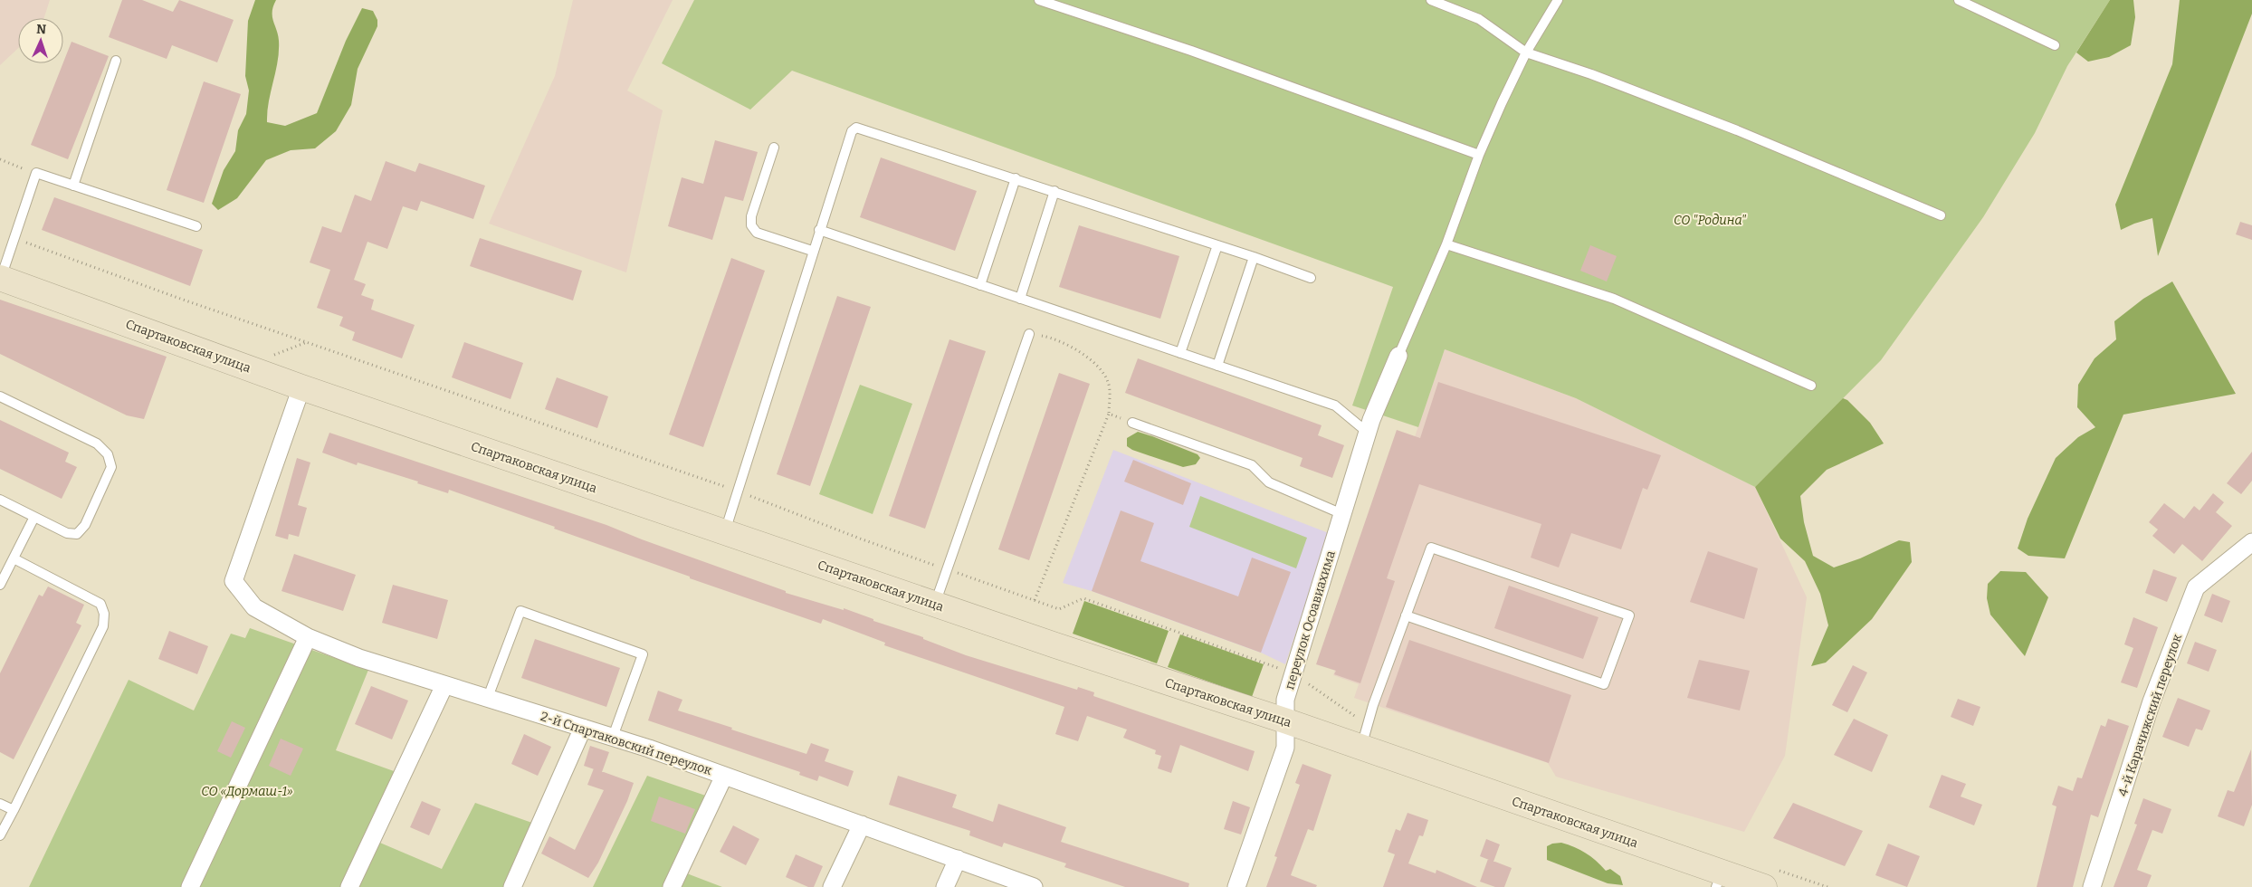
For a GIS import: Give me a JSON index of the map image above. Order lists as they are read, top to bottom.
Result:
{
  "streets": {
    "street": [
      "Спартаковская улица",
      "переулок Осоавиахима",
      "4-й Карачижский переулок",
      "2-й Спартаковский переулок"
    ]
  },
  "crossings": [
    ["Спартаковская улица", "переулок Осоавиахима"],
    ["Спартаковская улица", "2-й Спартаковский переулок"]
  ],
  "parks": ["СО \"Родина\"", "СО «Дормаш-1»"],
  "north": "top"
}
